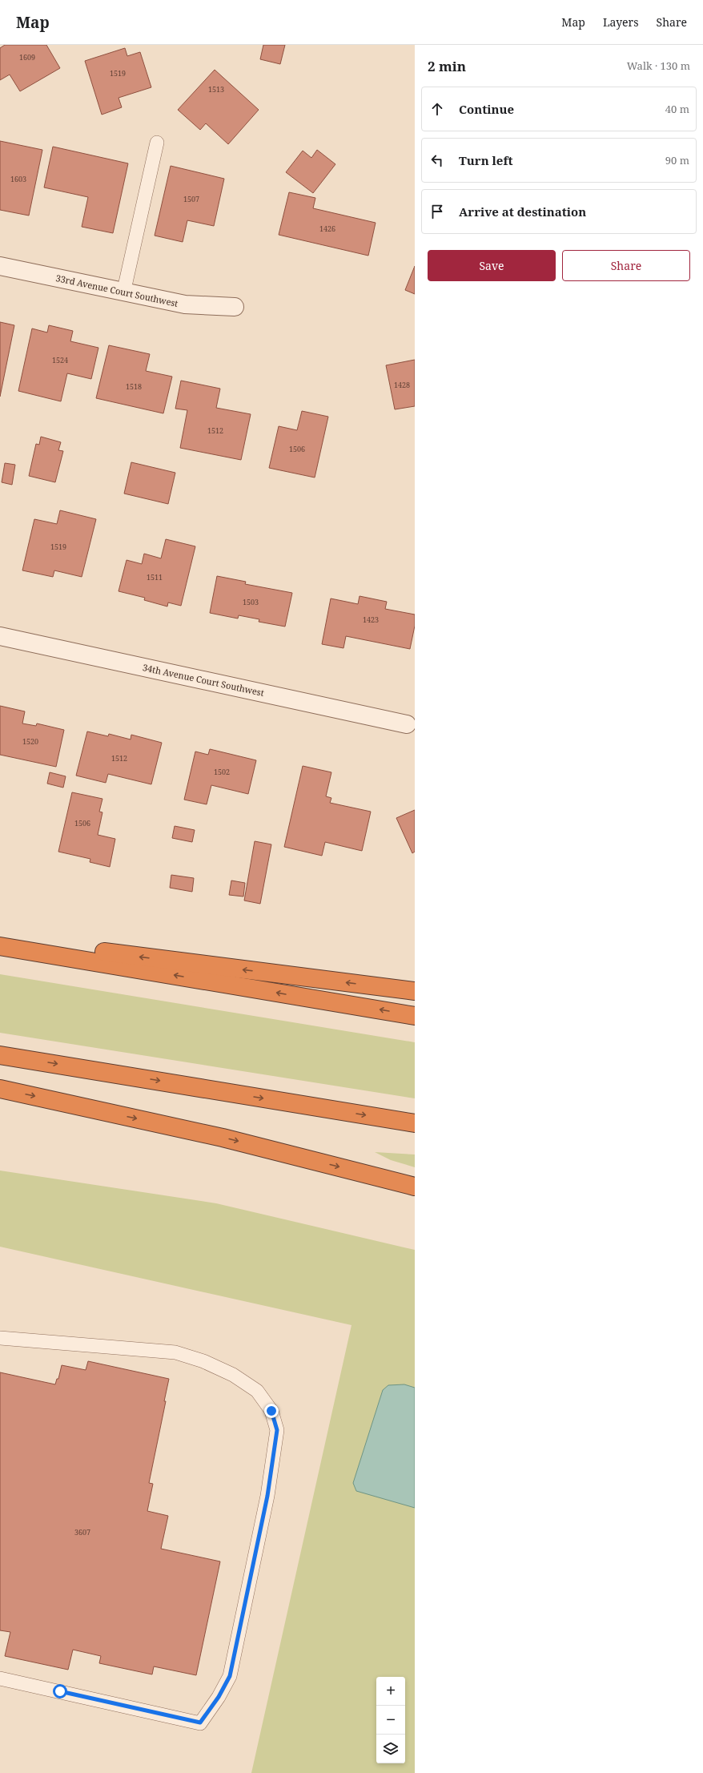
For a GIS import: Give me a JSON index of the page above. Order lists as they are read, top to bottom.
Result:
{
  "streets": {
    "street": ["33rd Avenue Court Southwest", "34th Avenue Court Southwest"]
  },
  "house_numbers": [
    "1609",
    "1519",
    "1513",
    "1603",
    "1507",
    "1426",
    "1524",
    "1428",
    "1518",
    "1512",
    "1506",
    "1519",
    "1511",
    "1503",
    "1423",
    "1520",
    "1512",
    "1502",
    "1506",
    "3607"
  ],
  "page": {
    "header": "Map",
    "nav": ["Map", "Layers", "Share"],
    "heading": ["2 min", "Walk · 130 m"],
    "list": [
      ["Continue", "40 m"],
      ["Turn left", "90 m"],
      "Arrive at destination"
    ],
    "buttons": ["Save", "Share"],
    "map_buttons": ["+", "−"]
  }
}
